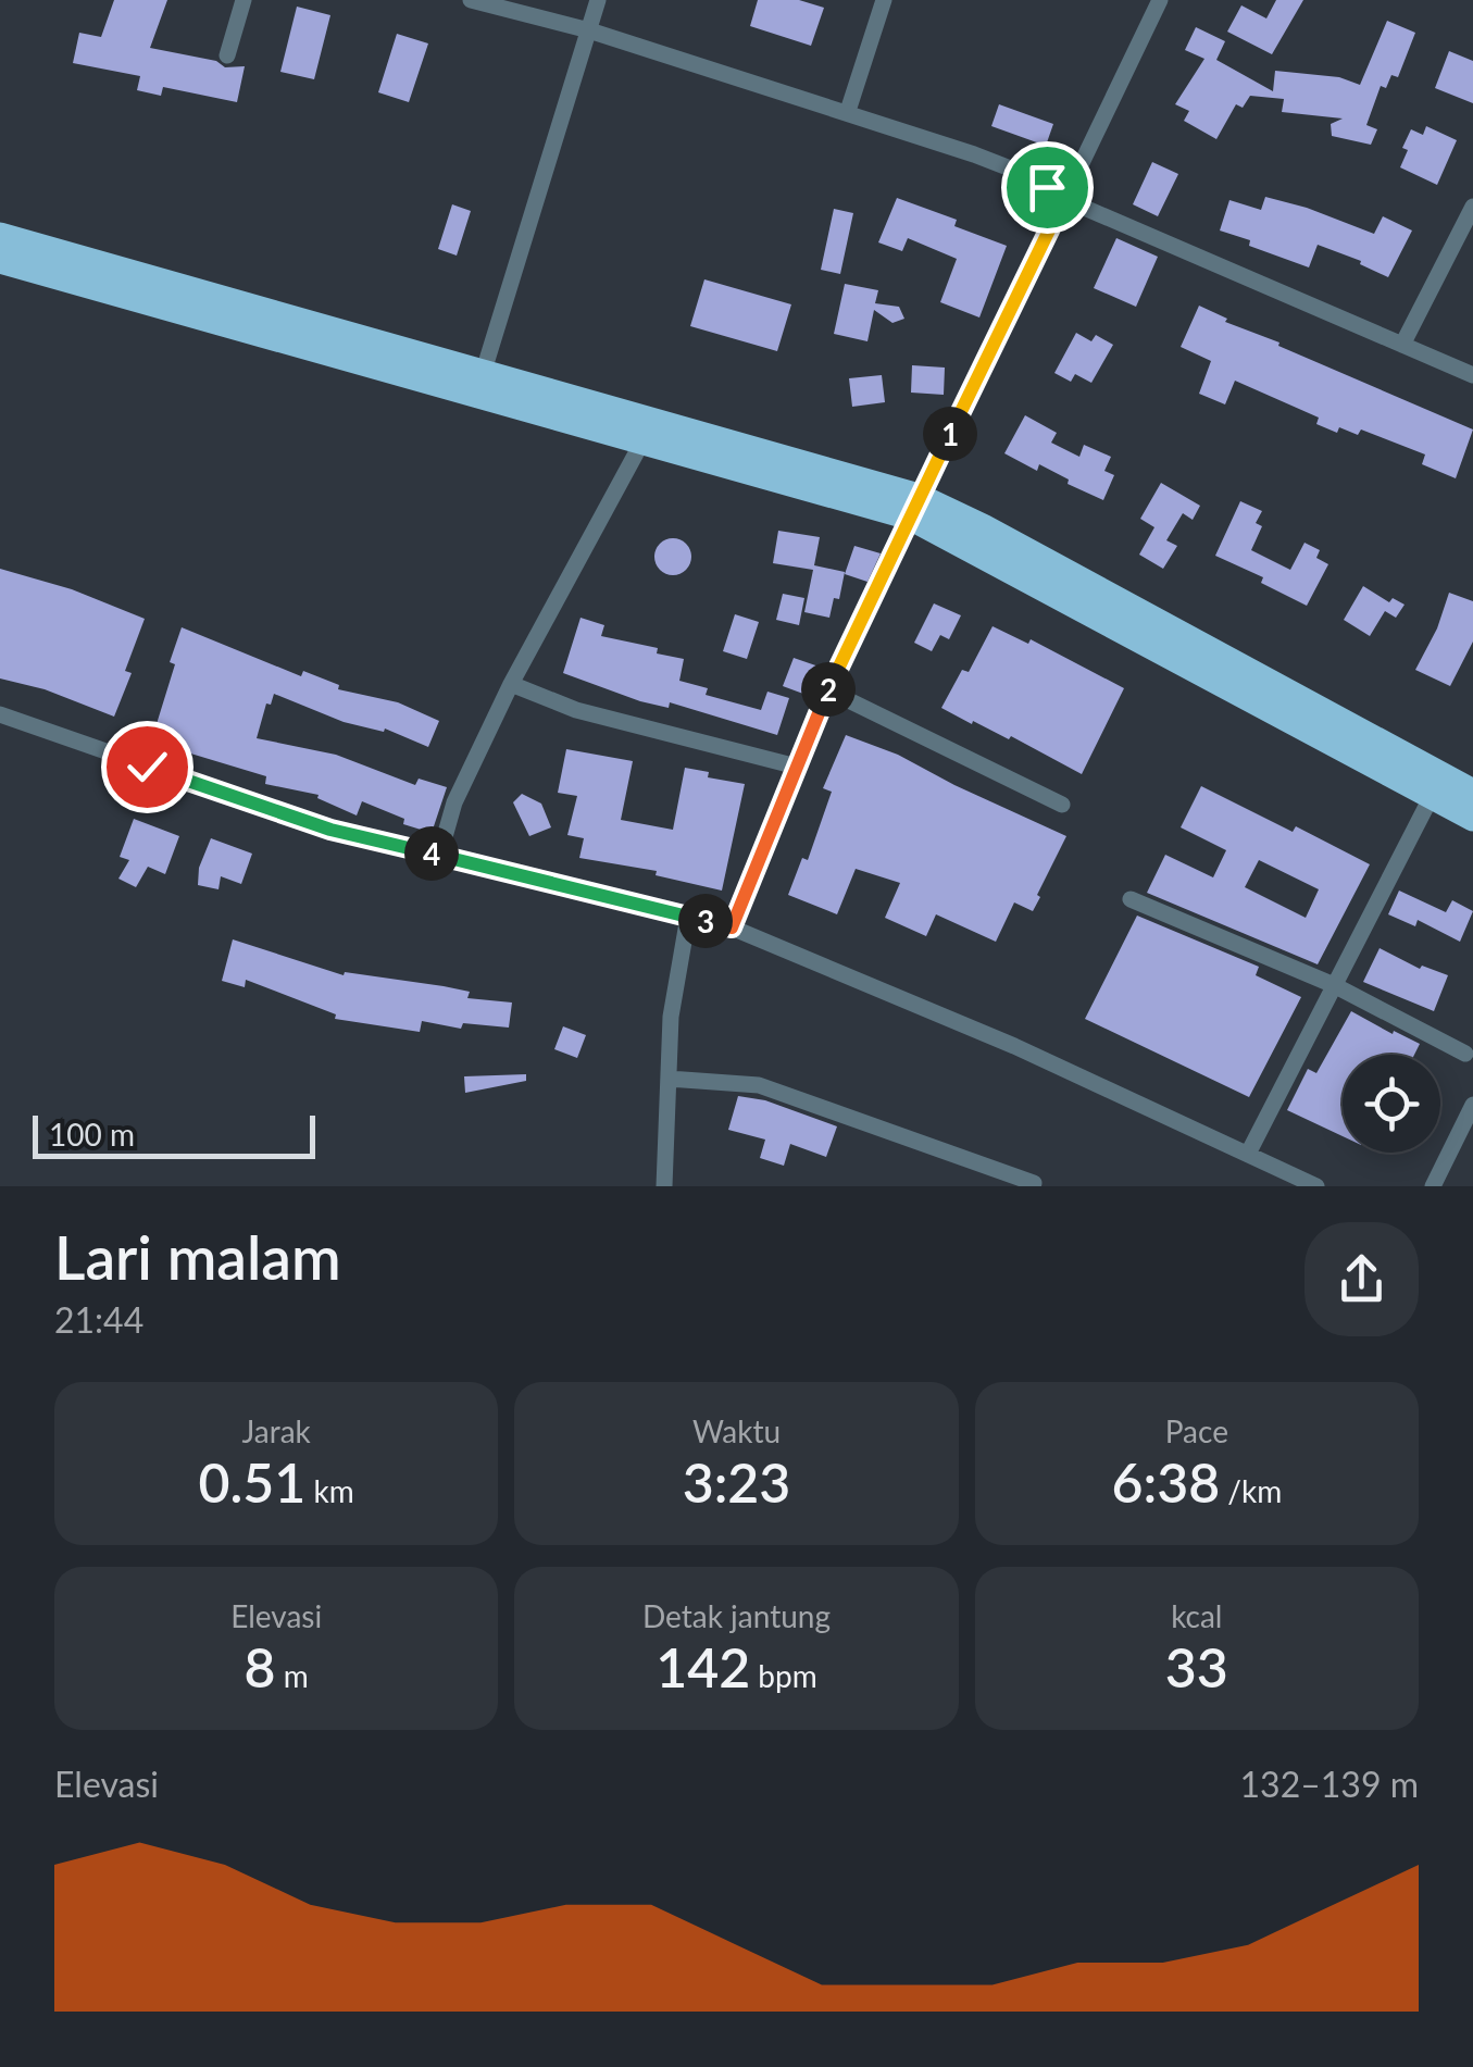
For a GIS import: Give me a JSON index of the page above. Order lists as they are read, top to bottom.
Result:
{
  "scale_bar": "100 m",
  "page": {
    "pins": [
      "1",
      "2",
      "4",
      "3"
    ],
    "scale": "100 m",
    "heading": ["Lari malam", "21:44"],
    "stats": [
      ["Jarak", "0.51 km"],
      ["Waktu", "3:23"],
      ["Pace", "6:38 /km"],
      ["Elevasi", "8 m"],
      ["Detak jantung", "142 bpm"],
      ["kcal", "33"]
    ],
    "chart": ["Elevasi", "132–139 m"]
  }
}
